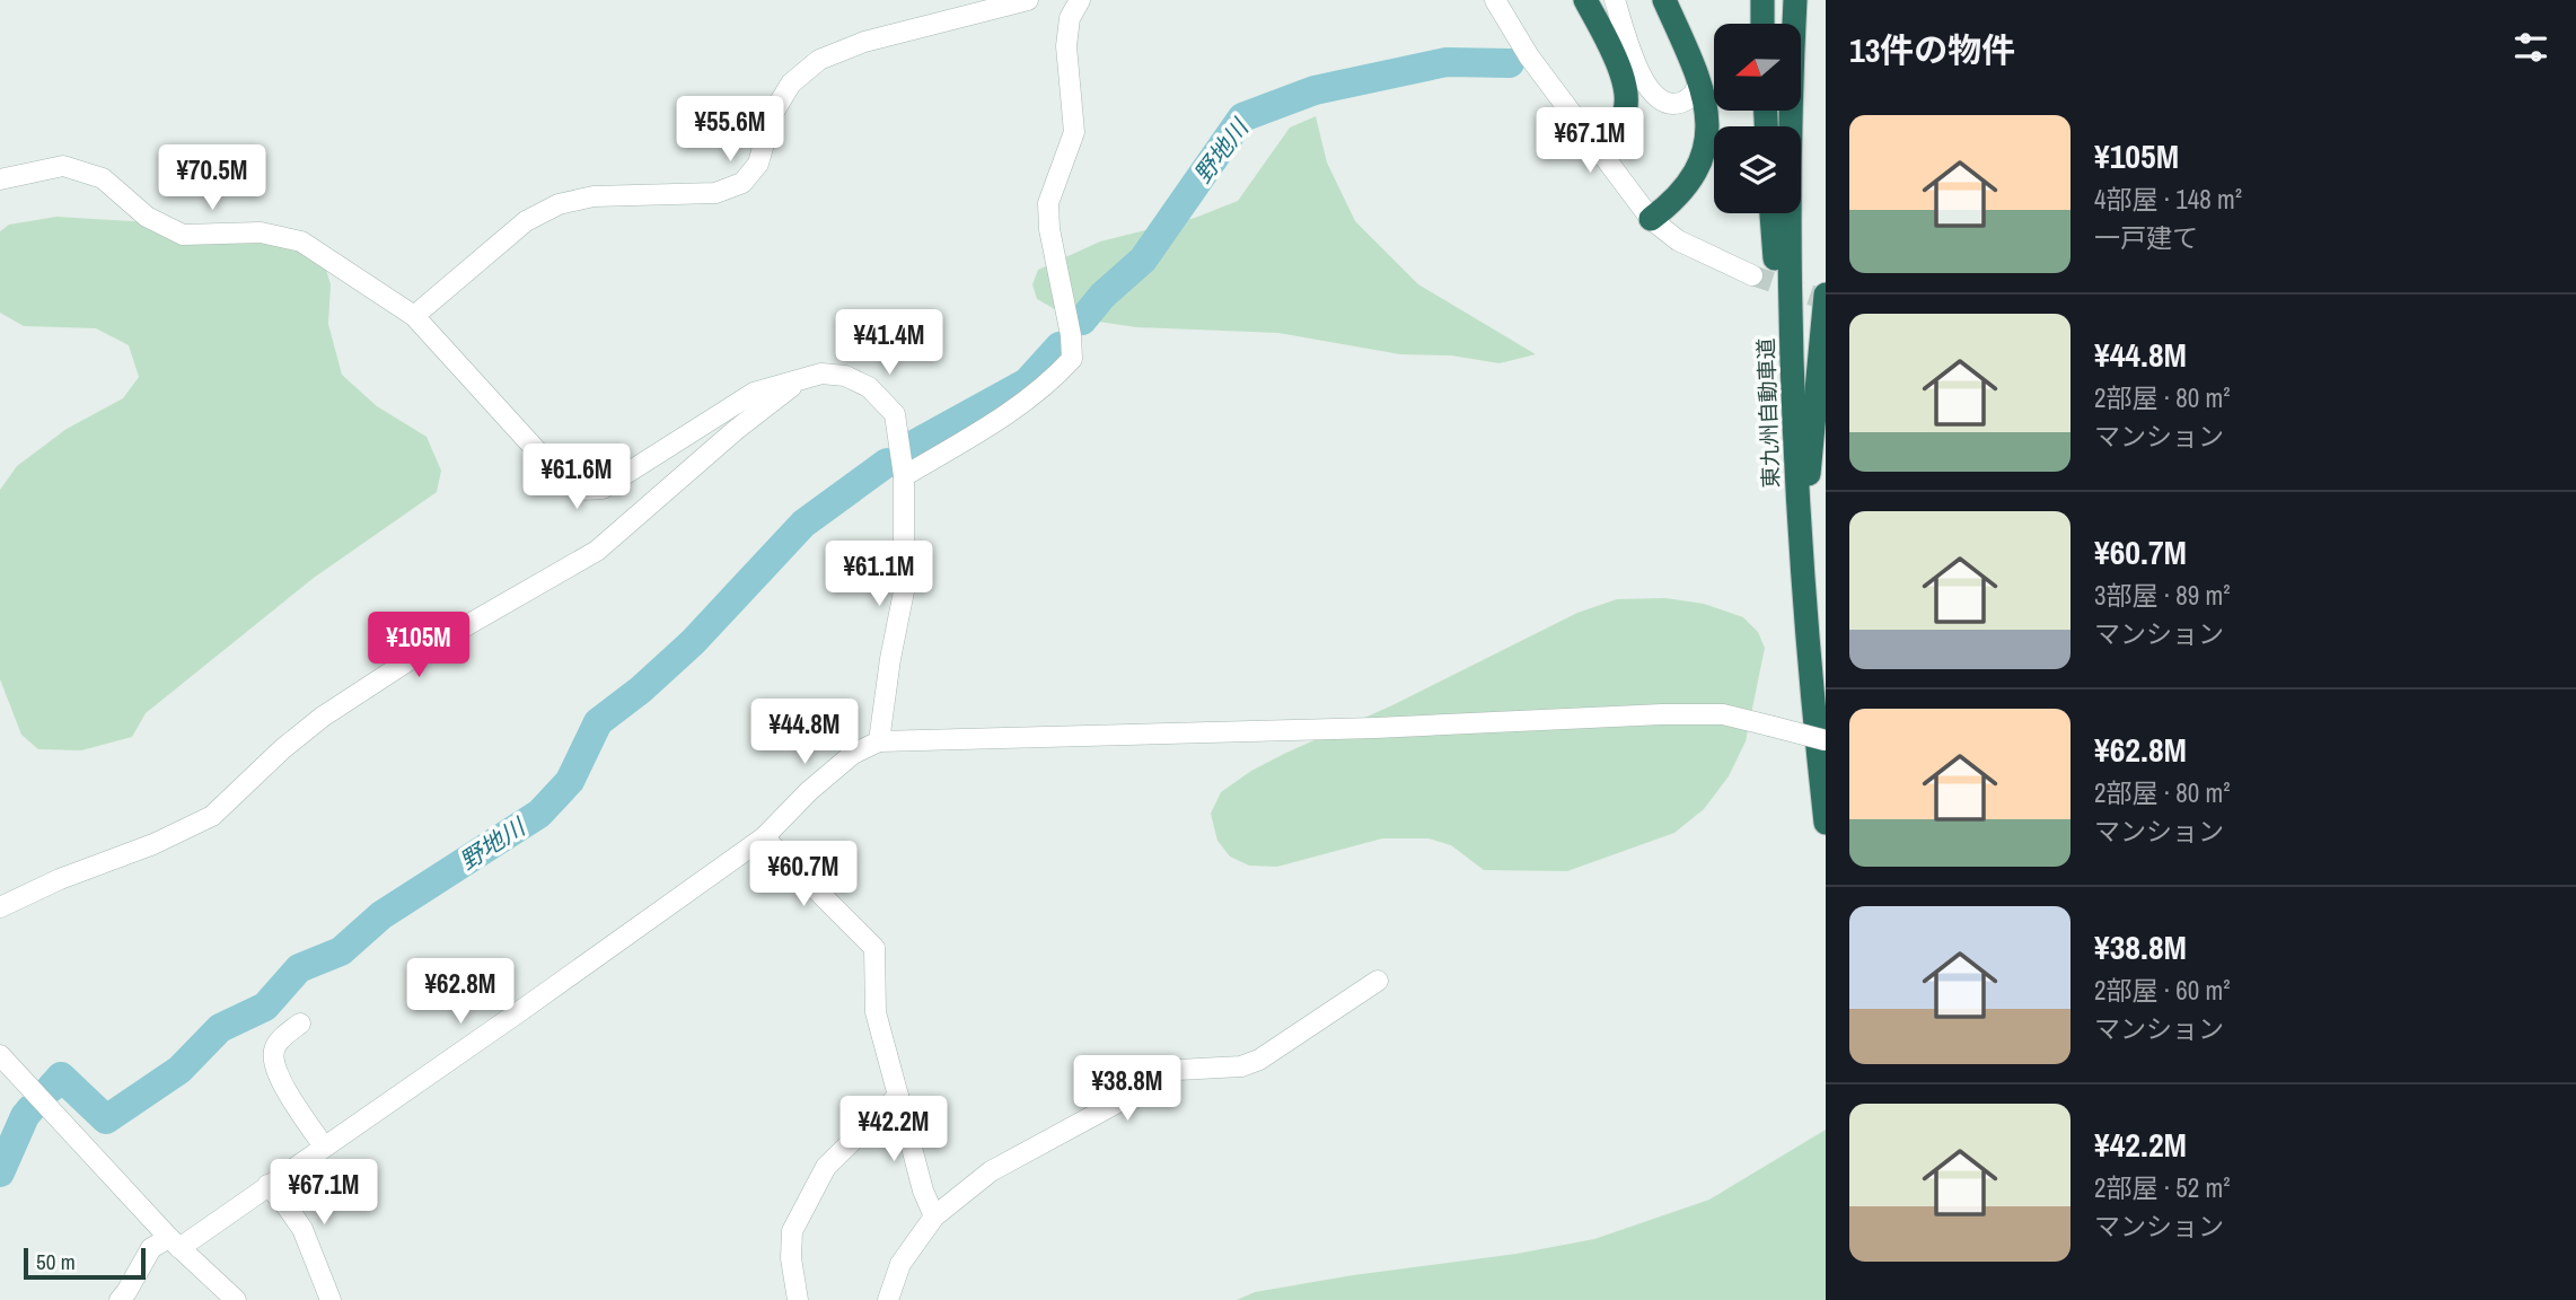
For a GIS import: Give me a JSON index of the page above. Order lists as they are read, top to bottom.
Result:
{
  "streets": {
    "highway": ["東九州自動車道"]
  },
  "water": ["野地川"],
  "scale_bar": "50 m",
  "north": "left",
  "page": {
    "heading": "13件の物件",
    "list": [
      {
        "name": "¥105M",
        "note": "4部屋 · 148 m² · 一戸建て"
      },
      {
        "name": "¥44.8M",
        "note": "2部屋 · 80 m² · マンション"
      },
      {
        "name": "¥60.7M",
        "note": "3部屋 · 89 m² · マンション"
      },
      {
        "name": "¥62.8M",
        "note": "2部屋 · 80 m² · マンション"
      },
      {
        "name": "¥38.8M",
        "note": "2部屋 · 60 m² · マンション"
      },
      {
        "name": "¥42.2M",
        "note": "2部屋 · 52 m² · マンション"
      }
    ],
    "price": [
      "¥55.6M",
      "¥67.1M",
      "¥70.5M",
      "¥41.4M",
      "¥61.6M",
      "¥61.1M",
      "¥105M",
      "¥44.8M",
      "¥60.7M",
      "¥62.8M",
      "¥38.8M",
      "¥42.2M",
      "¥67.1M"
    ],
    "scale": "50 m"
  }
}
